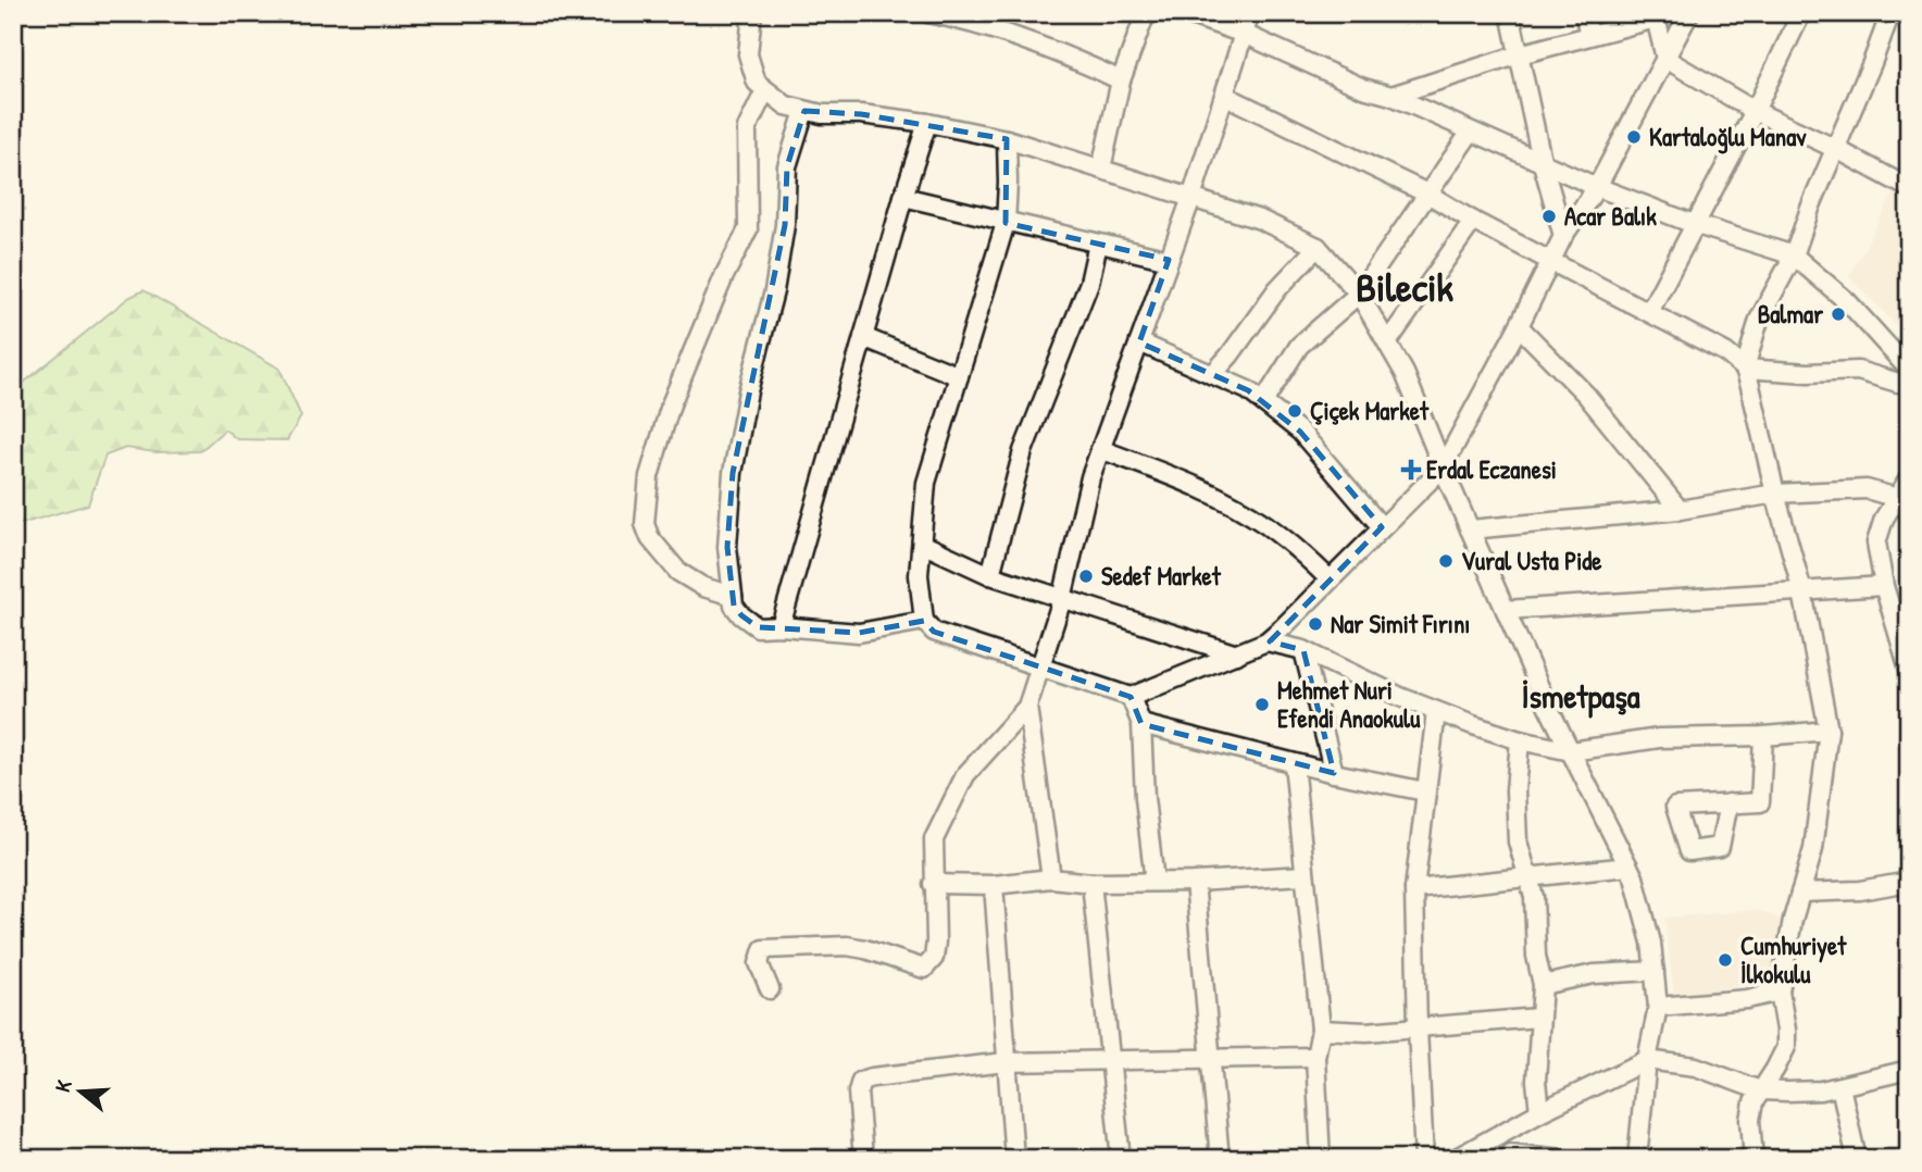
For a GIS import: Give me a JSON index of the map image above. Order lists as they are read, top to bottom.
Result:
{
  "districts": ["Bilecik", "İsmetpaşa"],
  "places": {
    "other": [
      "Kartaloğlu Manav",
      "Acar Balık",
      "Balmar",
      "Çiçek Market",
      "Vural Usta Pide",
      "Sedef Market",
      "Nar Simit Fırını",
      "Mehmet Nuri Efendi Anaokulu",
      "Cumhuriyet İlkokulu"
    ],
    "health": ["Erdal Eczanesi"]
  },
  "north": "left"
}
